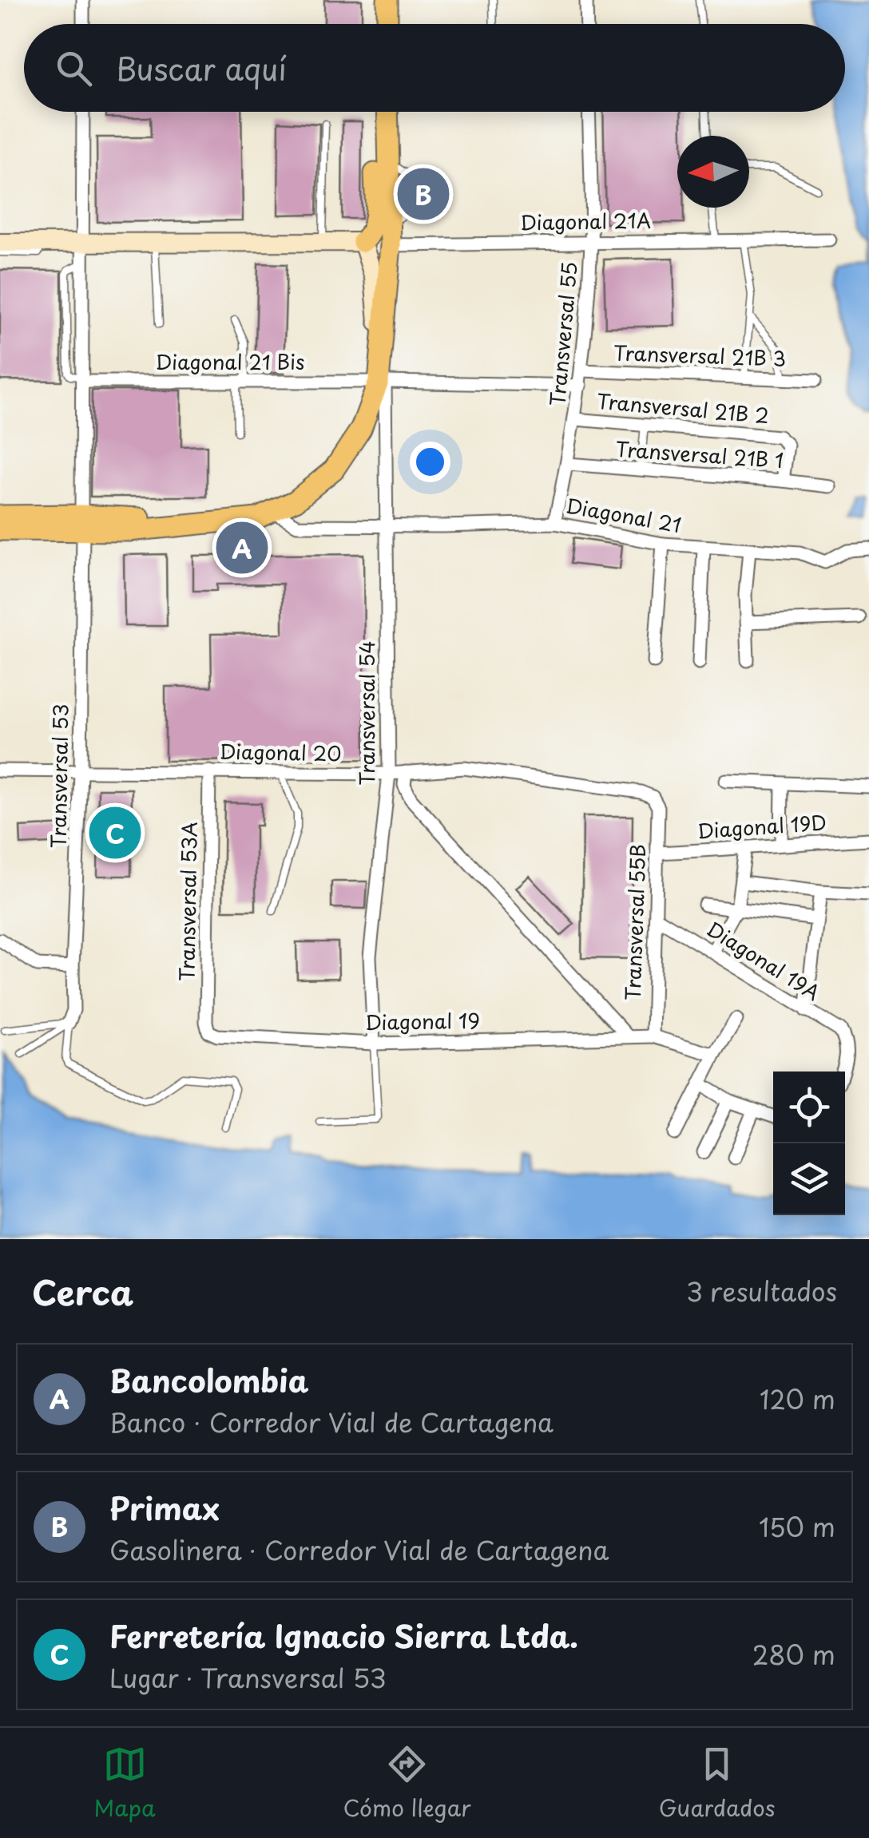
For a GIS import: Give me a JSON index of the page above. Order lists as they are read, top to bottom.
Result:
{
  "streets": {
    "street": [
      "Diagonal 21A",
      "Transversal 55",
      "Transversal 21B 3",
      "Diagonal 21 Bis",
      "Transversal 21B 2",
      "Transversal 21B 1",
      "Diagonal 21",
      "Transversal 54",
      "Diagonal 20",
      "Transversal 53",
      "Diagonal 19D",
      "Transversal 53A",
      "Transversal 55B",
      "Diagonal 19A",
      "Diagonal 19"
    ]
  },
  "crossings": [
    ["Diagonal 21A", "Transversal 55"],
    ["Transversal 55", "Transversal 21B 3"],
    ["Transversal 55", "Transversal 21B 2"],
    ["Transversal 55", "Transversal 21B 1"],
    ["Transversal 55", "Diagonal 21"],
    ["Diagonal 21 Bis", "Transversal 54"],
    ["Diagonal 21 Bis", "Transversal 53"],
    ["Transversal 21B 2", "Transversal 21B 1"],
    ["Diagonal 21", "Transversal 54"],
    ["Transversal 54", "Diagonal 20"],
    ["Transversal 54", "Diagonal 19"],
    ["Diagonal 20", "Transversal 53"],
    ["Diagonal 20", "Transversal 53A"],
    ["Diagonal 20", "Transversal 55B"],
    ["Diagonal 19D", "Transversal 55B"],
    ["Transversal 53A", "Diagonal 19"],
    ["Transversal 55B", "Diagonal 19A"],
    ["Transversal 55B", "Diagonal 19"]
  ],
  "north": "left",
  "page": {
    "search": "Buscar aquí",
    "pins": ["B", "A", "C"],
    "heading": ["Cerca", "3 resultados"],
    "list": [
      {
        "mark": "A",
        "name": "Bancolombia",
        "note": "Banco · Corredor Vial de Cartagena",
        "value": "120 m"
      },
      {
        "mark": "B",
        "name": "Primax",
        "note": "Gasolinera · Corredor Vial de Cartagena",
        "value": "150 m"
      },
      {
        "mark": "C",
        "name": "Ferretería Ignacio Sierra Ltda.",
        "note": "Lugar · Transversal 53",
        "value": "280 m"
      }
    ],
    "nav": ["Mapa", "Cómo llegar", "Guardados"]
  }
}
